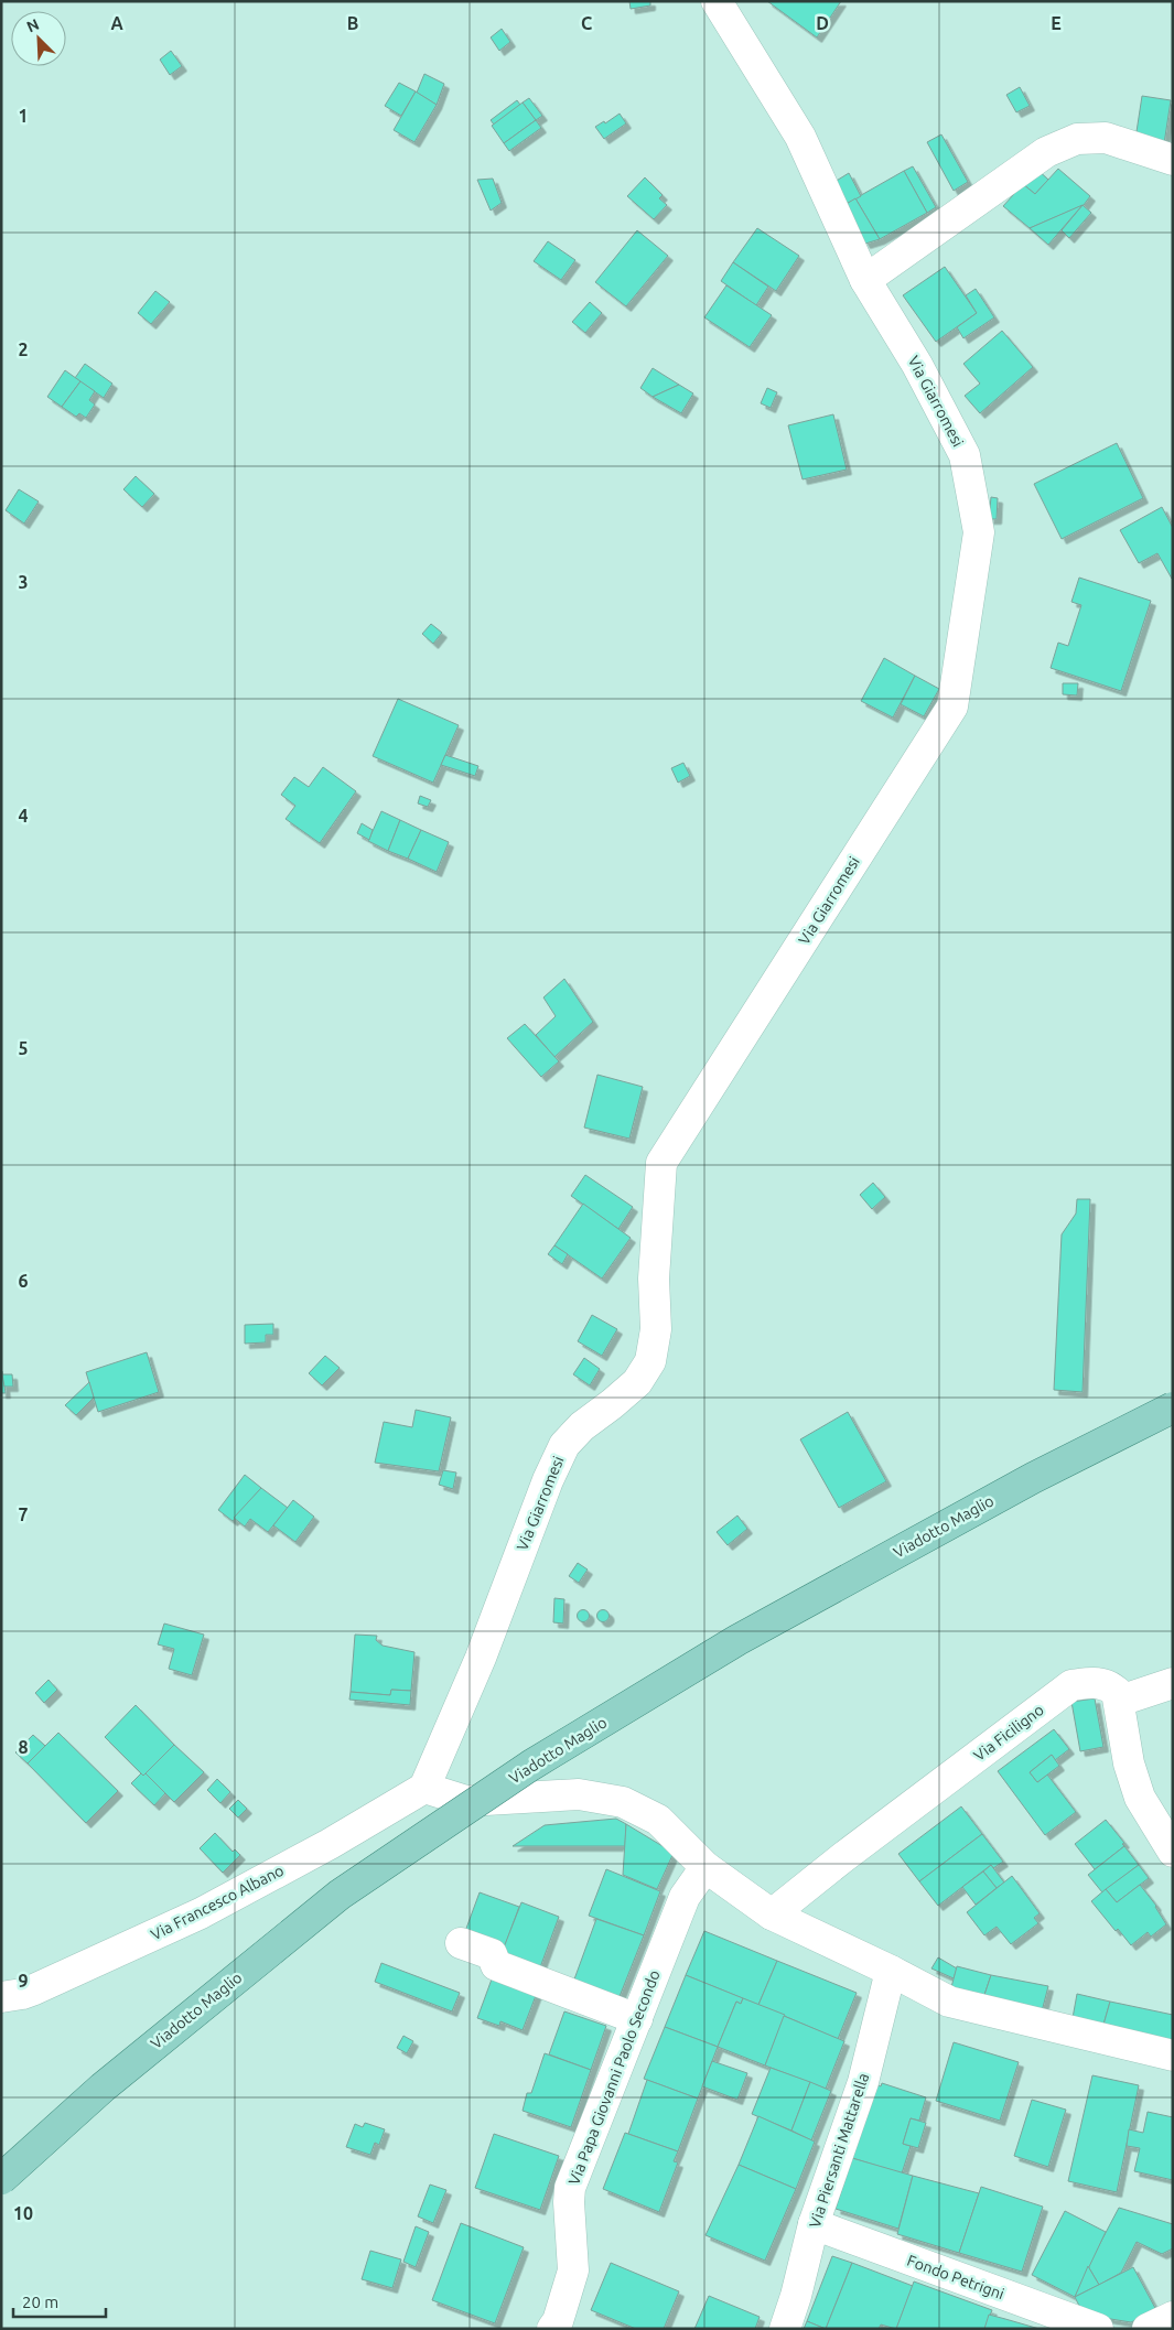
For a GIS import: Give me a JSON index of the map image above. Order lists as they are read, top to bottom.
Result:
{
  "streets": {
    "main road": ["Viadotto Maglio"],
    "street": [
      "Via Giarromesi",
      "Via Ficiligno",
      "Via Francesco Albano",
      "Via Papa Giovanni Paolo Secondo",
      "Via Piersanti Mattarella",
      "Fondo Petrigni"
    ]
  },
  "crossings": [
    ["Via Giarromesi", "Via Francesco Albano"],
    ["Via Piersanti Mattarella", "Fondo Petrigni"]
  ],
  "scale_bar": "20 m",
  "north": "top left",
  "grid": {
    "columns": [
      "A",
      "B",
      "C",
      "D",
      "E"
    ],
    "rows": [
      "1",
      "2",
      "3",
      "4",
      "5",
      "6",
      "7",
      "8",
      "9",
      "10"
    ]
  }
}
